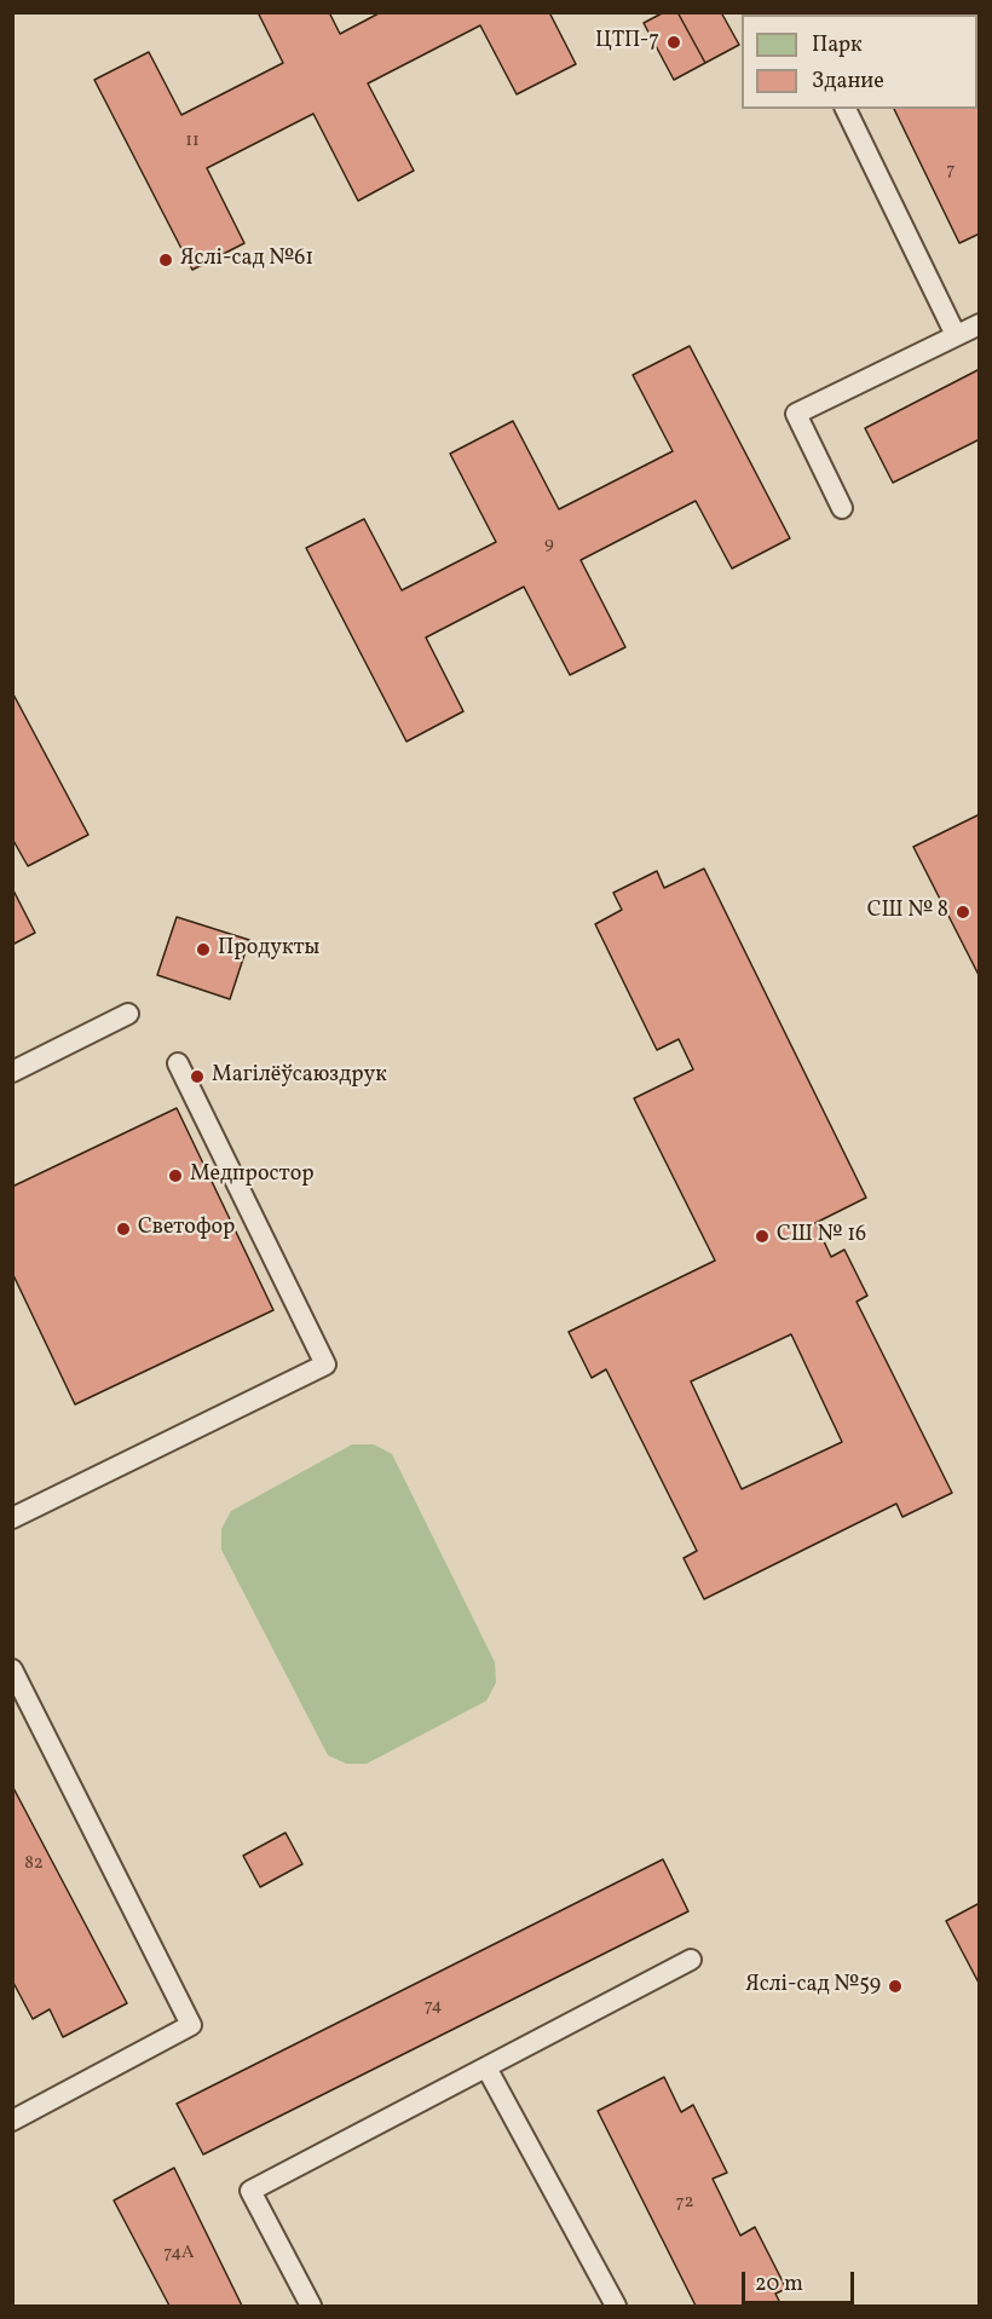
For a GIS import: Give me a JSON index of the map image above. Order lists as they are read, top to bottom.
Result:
{
  "places": [
    "ЦТП-7",
    "Яслі-сад №61",
    "СШ № 8",
    "Продукты",
    "Магілёўсаюздрук",
    "Медпростор",
    "Светофор",
    "СШ № 16",
    "Яслі-сад №59"
  ],
  "house_numbers": [
    "11",
    "7",
    "9",
    "82",
    "74",
    "72",
    "74А"
  ],
  "legend": ["Парк", "Здание"],
  "scale_bar": "20 m"
}
